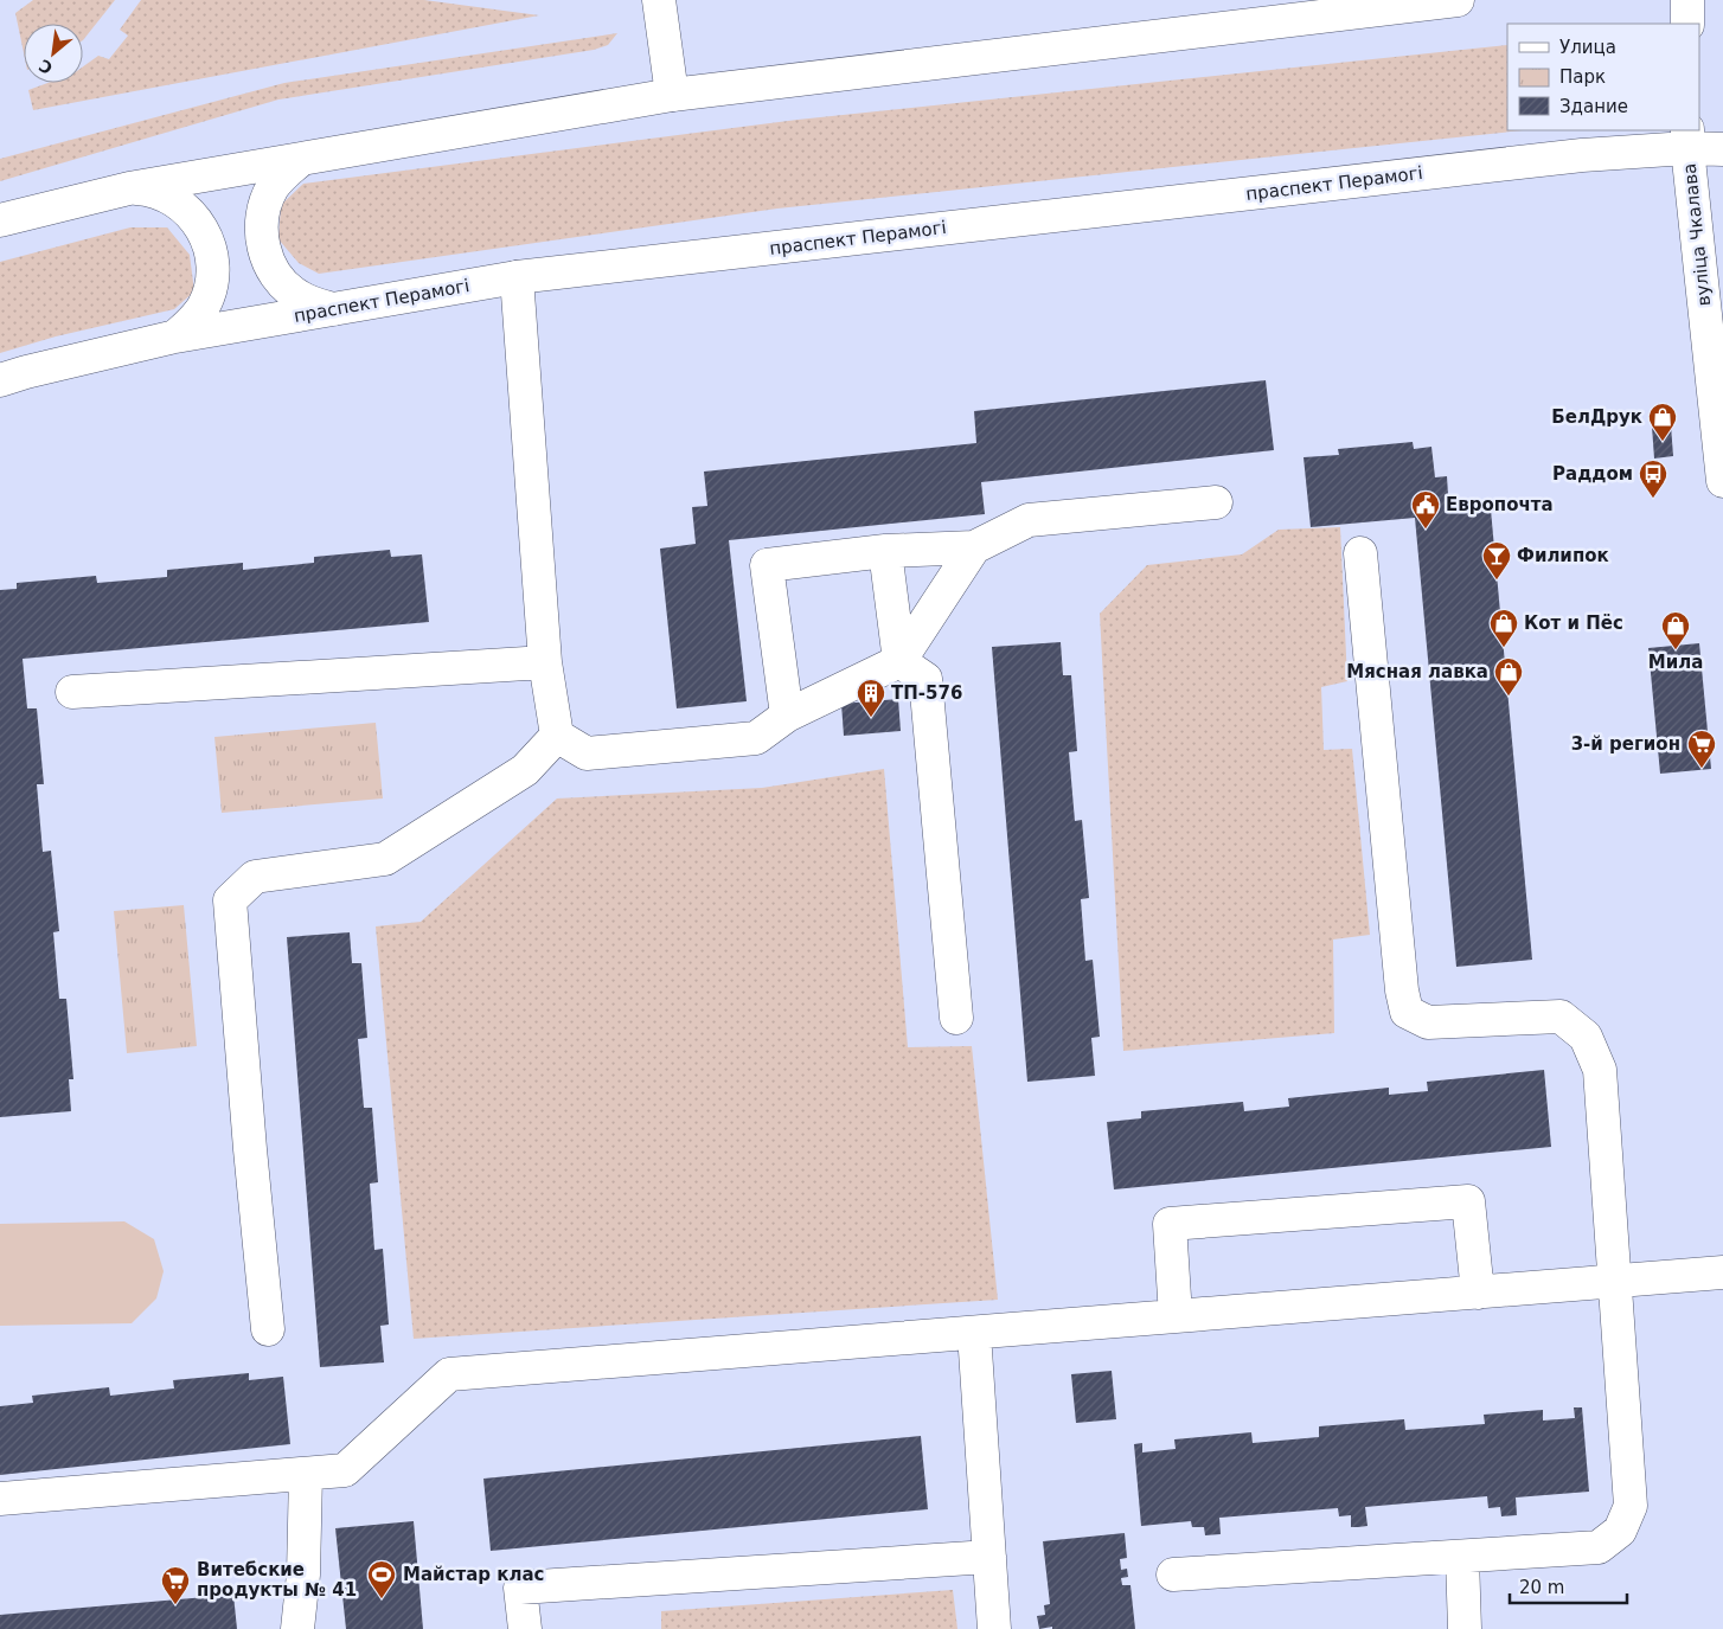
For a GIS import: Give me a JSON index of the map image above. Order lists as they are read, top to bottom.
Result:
{
  "streets": {
    "main road": ["праспект Перамогі", "вуліца Чкалава"]
  },
  "crossings": [
    ["праспект Перамогі", "вуліца Чкалава"]
  ],
  "places": {
    "shop": [
      "БелДрук",
      "Кот и Пёс",
      "Мила",
      "Мясная лавка"
    ],
    "bus stop": ["Раддом"],
    "public building": ["Европочта"],
    "bar": ["Филипок"],
    "building": ["ТП-576"],
    "supermarket": ["3-й регион", "Витебские продукты № 41"],
    "sports": ["Майстар клас"]
  },
  "legend": ["Улица", "Парк", "Здание"],
  "scale_bar": "20 m",
  "north": "bottom left"
}
